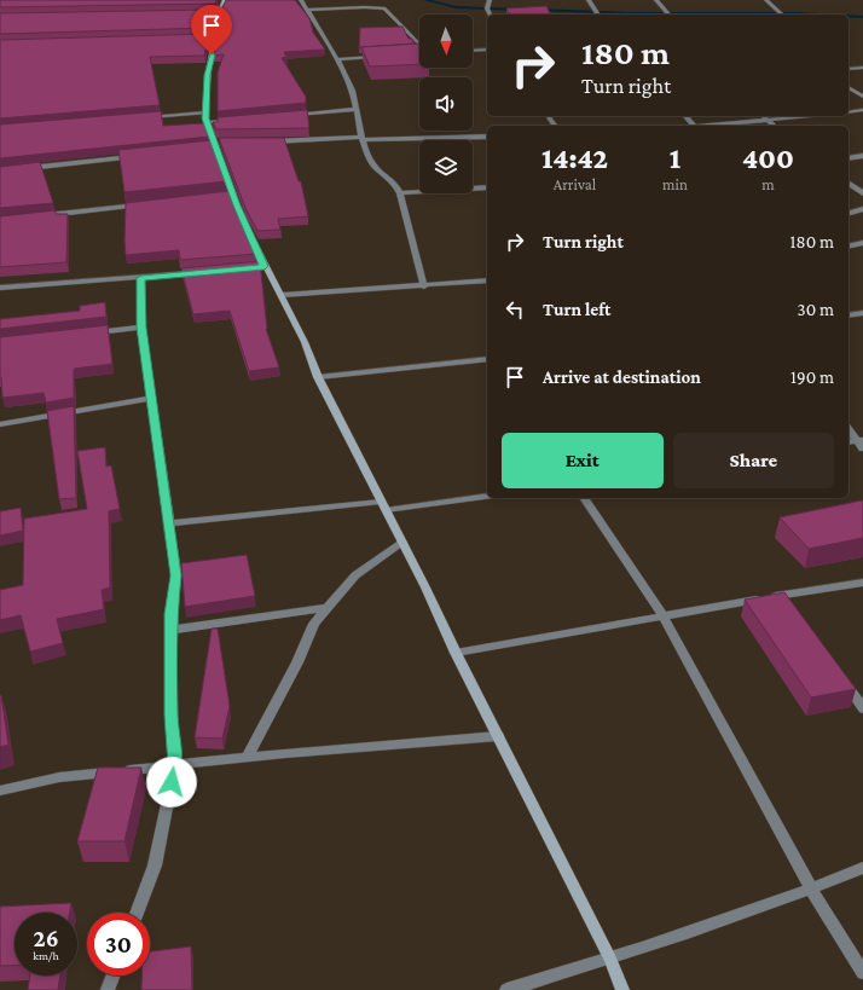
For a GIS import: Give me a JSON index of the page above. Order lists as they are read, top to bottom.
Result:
{
  "north": "bottom",
  "page": {
    "turn": ["180 m", "Turn right"],
    "eta": [
      "14:42",
      "Arrival",
      "1",
      "min",
      "400",
      "m"
    ],
    "list": [
      {
        "name": "Turn right",
        "value": "180 m"
      },
      {
        "name": "Turn left",
        "value": "30 m"
      },
      {
        "name": "Arrive at destination",
        "value": "190 m"
      }
    ],
    "buttons": ["Exit", "Share"],
    "speed": "26 km/h",
    "limit": "30"
  }
}
